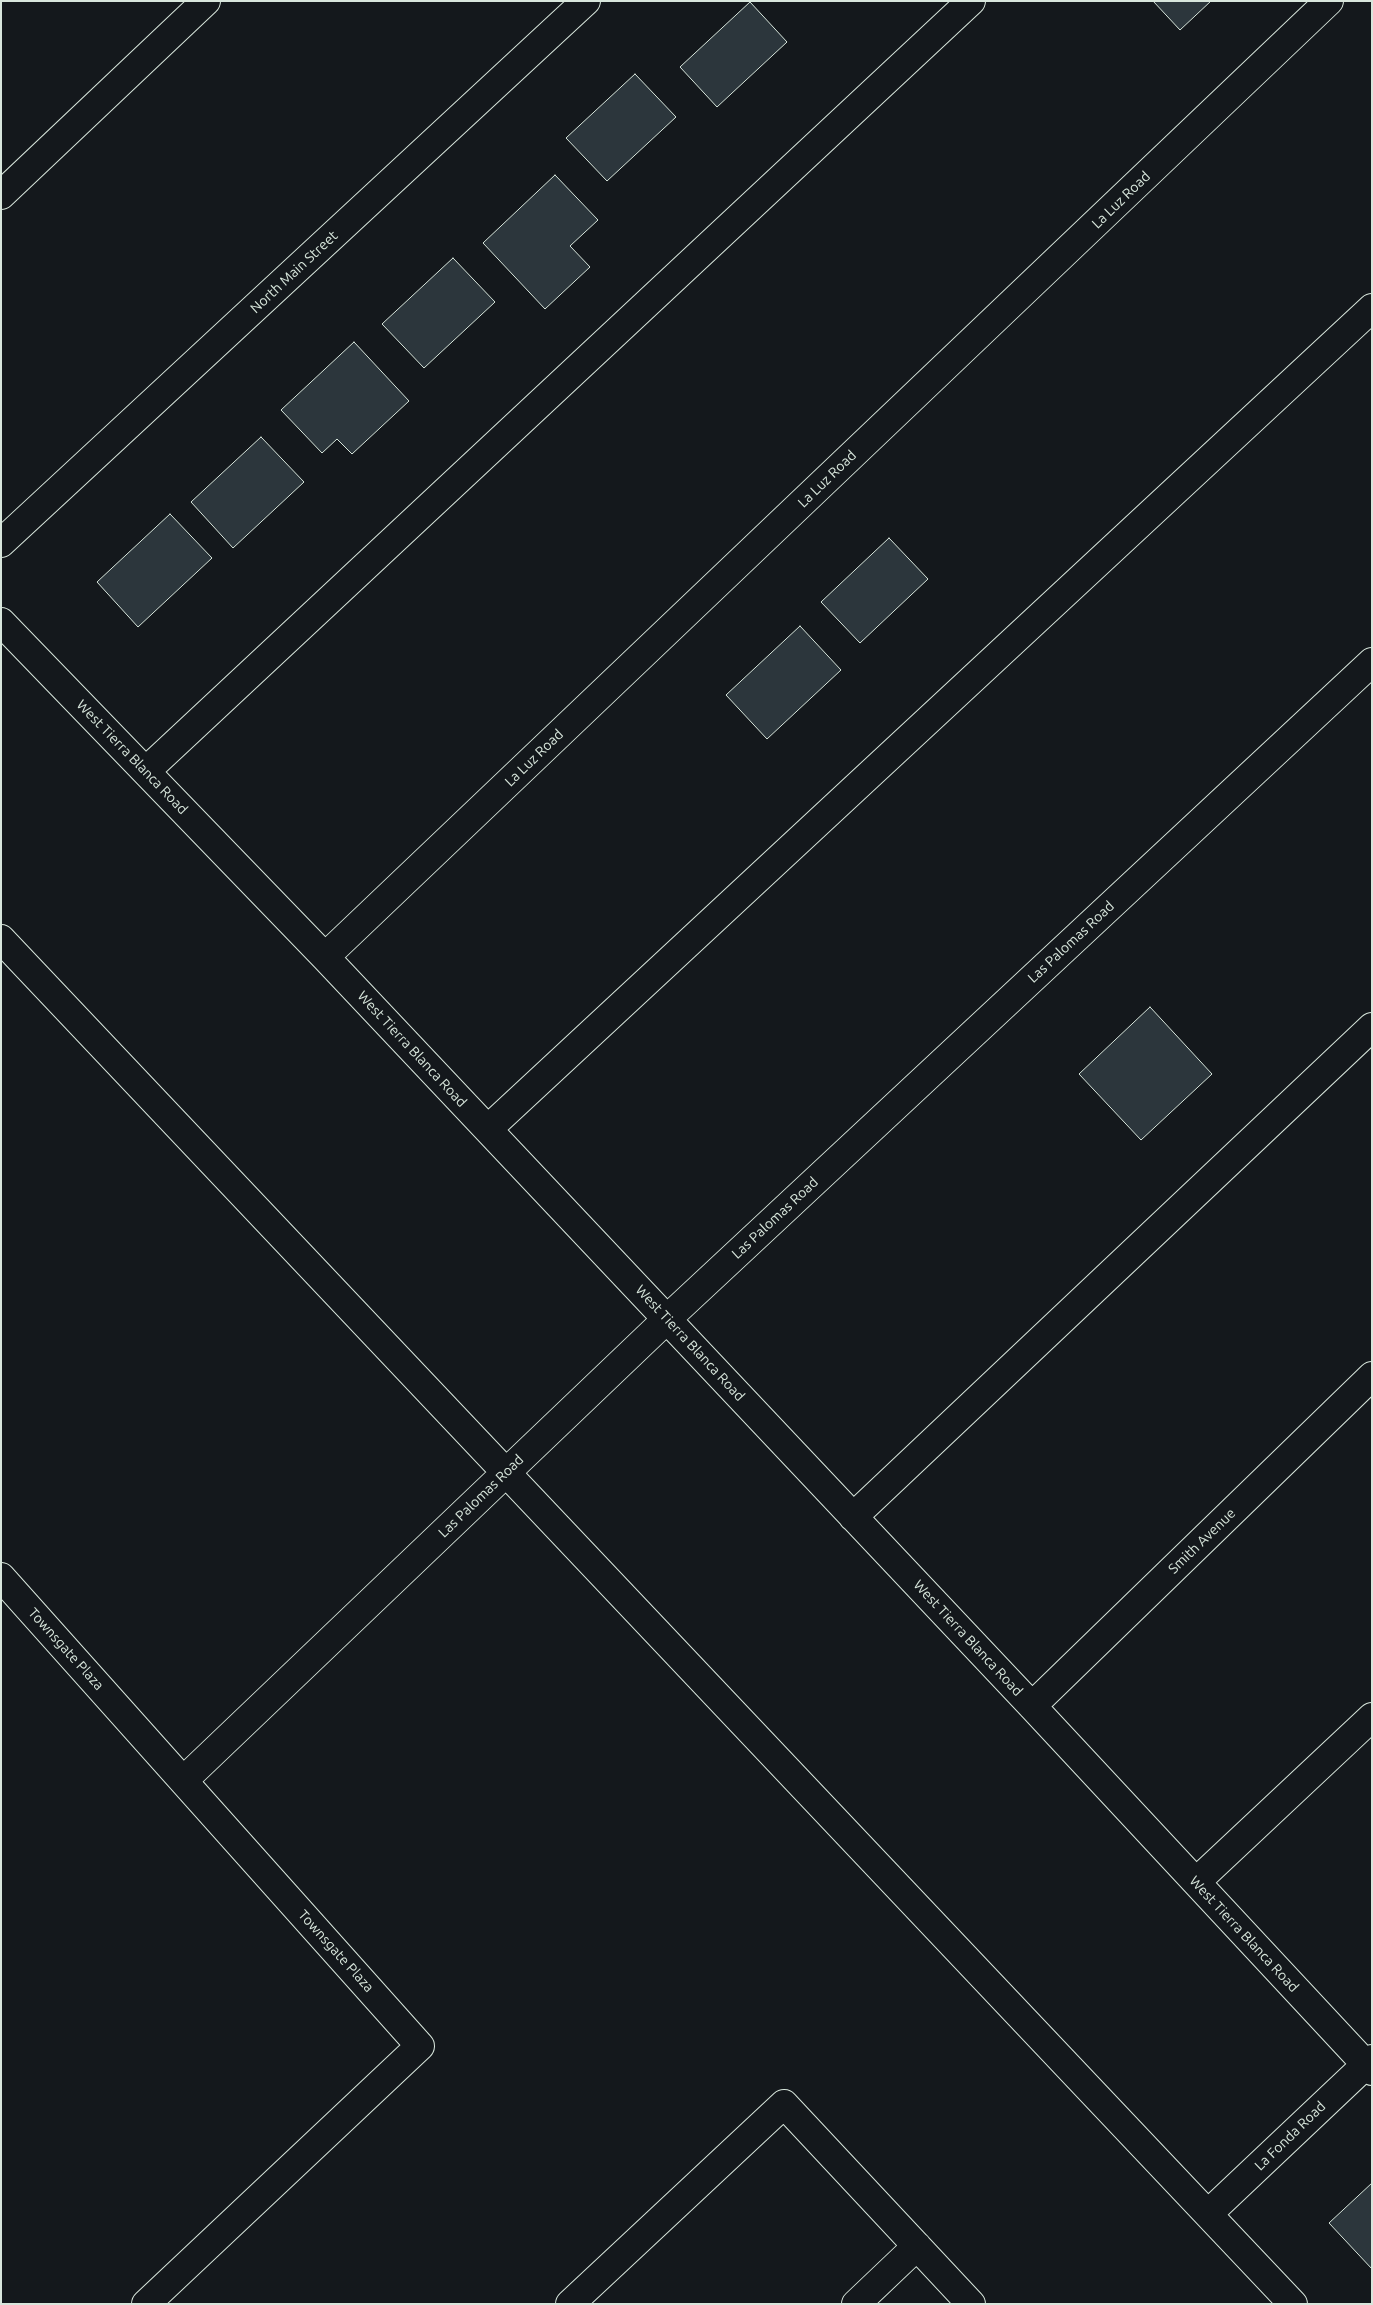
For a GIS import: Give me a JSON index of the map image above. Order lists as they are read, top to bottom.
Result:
{
  "streets": {
    "street": [
      "La Luz Road",
      "North Main Street",
      "West Tierra Blanca Road",
      "Las Palomas Road",
      "Smith Avenue",
      "Townsgate Plaza",
      "La Fonda Road"
    ]
  },
  "crossings": [
    ["La Luz Road", "West Tierra Blanca Road"],
    ["West Tierra Blanca Road", "Las Palomas Road"],
    ["West Tierra Blanca Road", "Smith Avenue"],
    ["West Tierra Blanca Road", "La Fonda Road"],
    ["Las Palomas Road", "Townsgate Plaza"]
  ]
}
